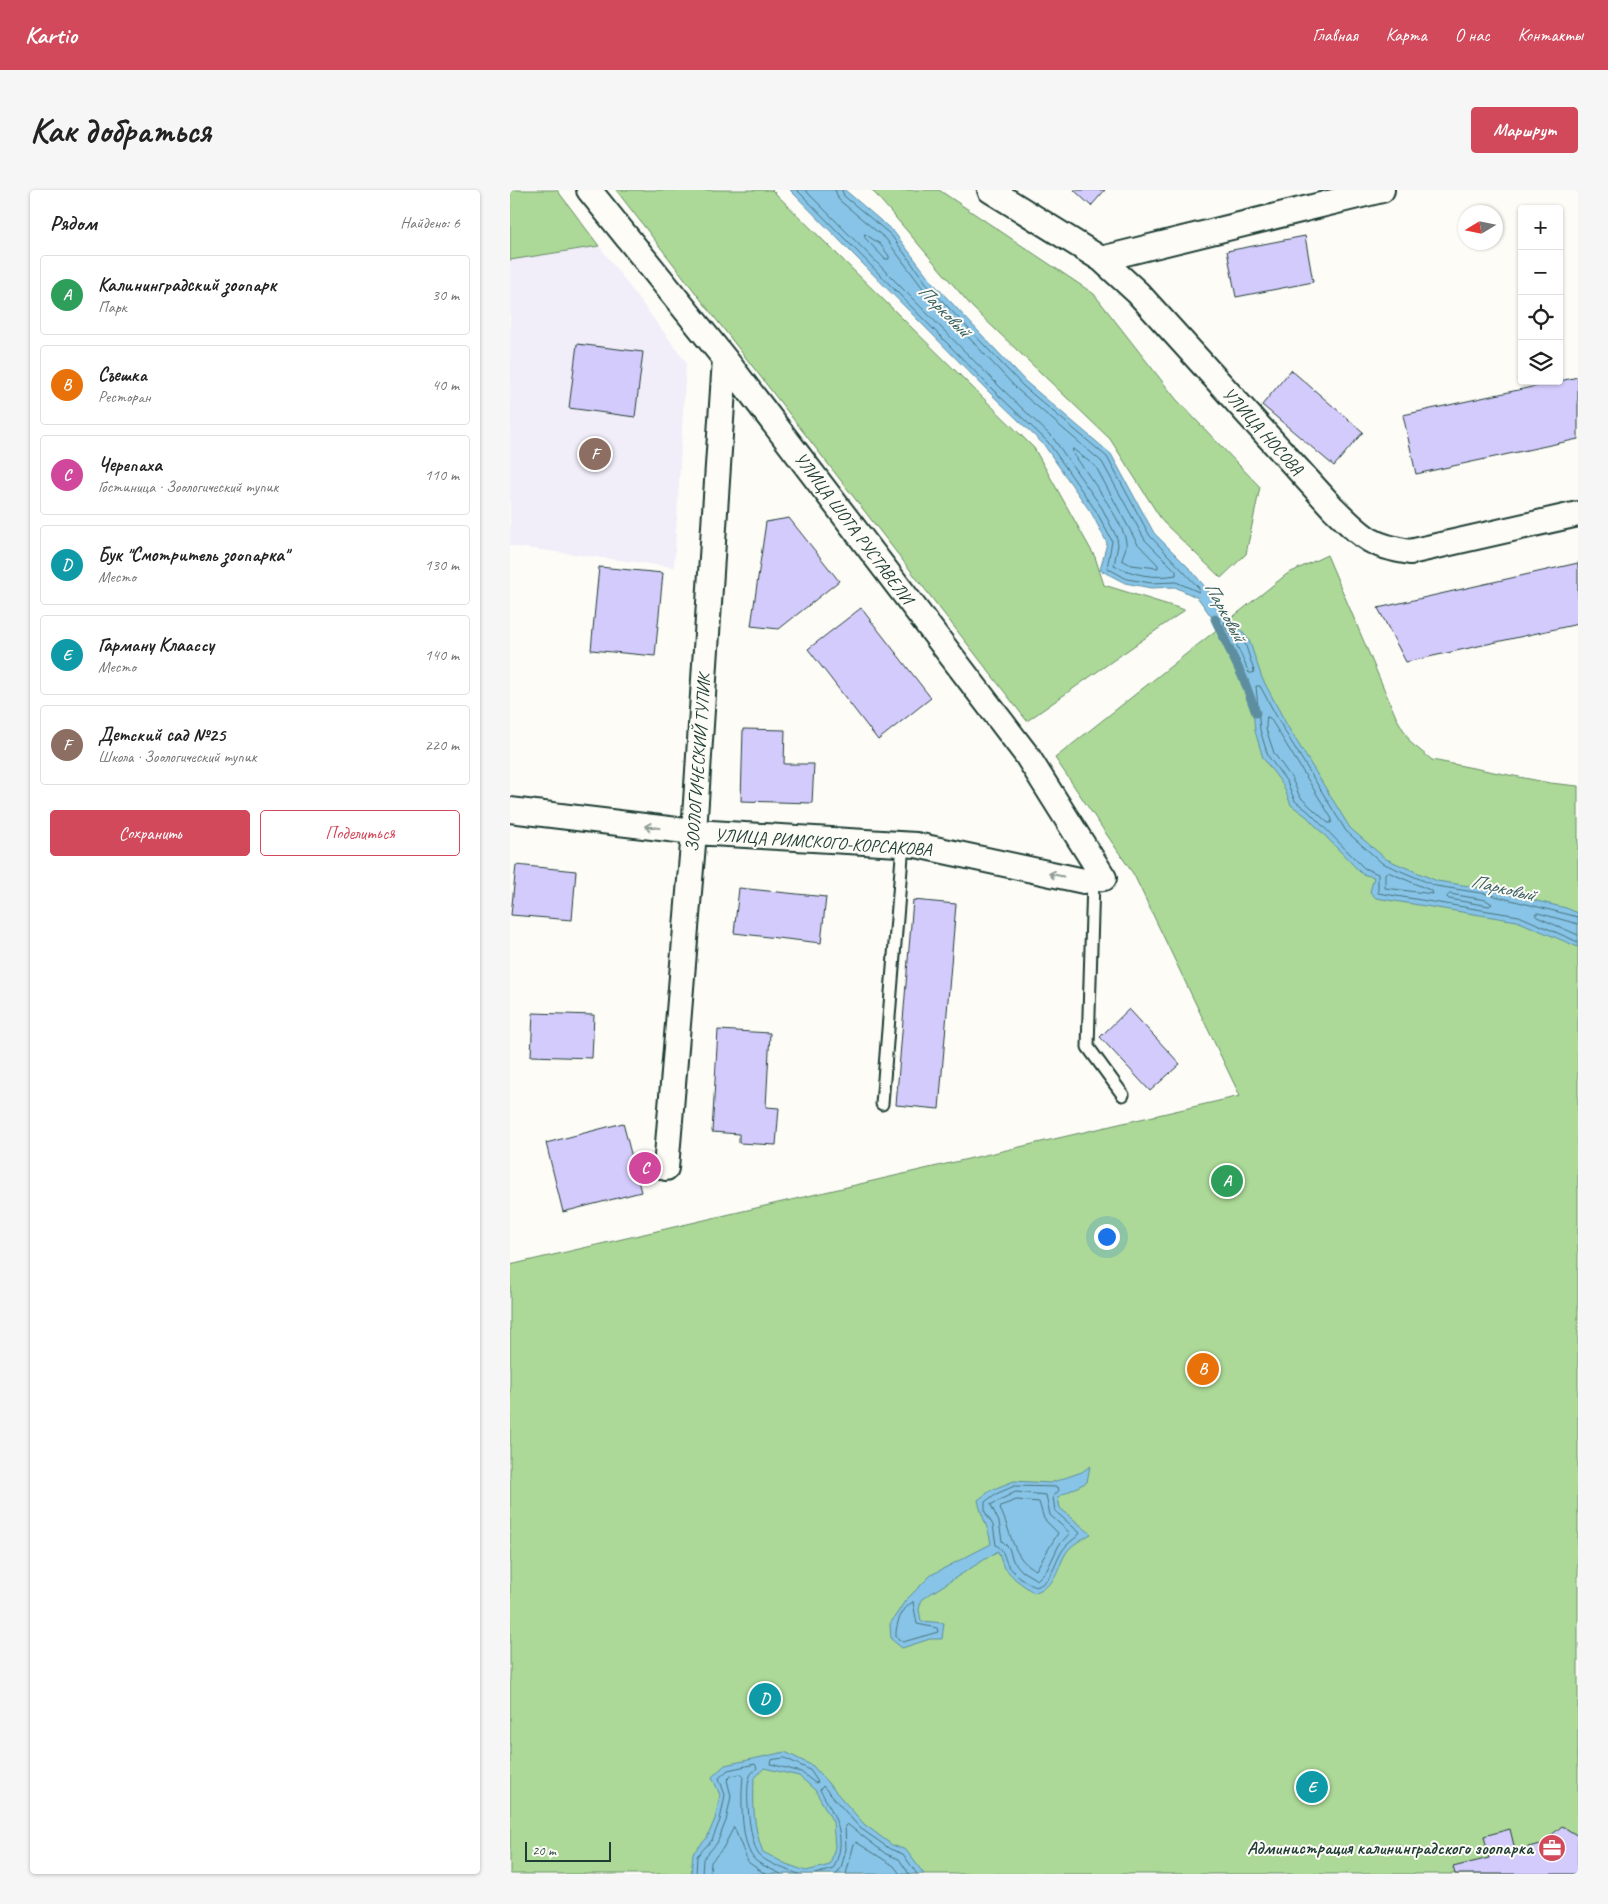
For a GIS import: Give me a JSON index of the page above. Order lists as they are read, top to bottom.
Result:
{
  "streets": {
    "street": [
      "УЛИЦА НОСОВА",
      "УЛИЦА ШОТА РУСТАВЕЛИ",
      "ЗООЛОГИЧЕСКИЙ ТУПИК",
      "УЛИЦА РИМСКОГО-КОРСАКОВА"
    ]
  },
  "crossings": [
    ["УЛИЦА ШОТА РУСТАВЕЛИ", "ЗООЛОГИЧЕСКИЙ ТУПИК"],
    ["УЛИЦА ШОТА РУСТАВЕЛИ", "УЛИЦА РИМСКОГО-КОРСАКОВА"],
    ["ЗООЛОГИЧЕСКИЙ ТУПИК", "УЛИЦА РИМСКОГО-КОРСАКОВА"]
  ],
  "one_way": ["УЛИЦА РИМСКОГО-КОРСАКОВА"],
  "water": ["Парковый"],
  "places": {
    "office": ["Администрация калининградского зоопарка"]
  },
  "scale_bar": "20 m",
  "north": "left",
  "page": {
    "header": "Kartio",
    "nav": [
      "Главная",
      "Карта",
      "О нас",
      "Контакты"
    ],
    "buttons": [
      "Маршрут",
      ["Сохранить", "Поделиться"]
    ],
    "title": "Как добраться",
    "heading": ["Рядом", "Найдено: 6"],
    "map_buttons": ["+", "−"],
    "list": [
      {
        "mark": "A",
        "name": "Калининградский зоопарк",
        "note": "Парк",
        "value": "30 m"
      },
      {
        "mark": "B",
        "name": "Съешка",
        "note": "Ресторан",
        "value": "40 m"
      },
      {
        "mark": "C",
        "name": "Черепаха",
        "note": "Гостиница · Зоологический тупик",
        "value": "110 m"
      },
      {
        "mark": "D",
        "name": "Бук \"Смотритель зоопарка\"",
        "note": "Место",
        "value": "130 m"
      },
      {
        "mark": "E",
        "name": "Гарману Клаассу",
        "note": "Место",
        "value": "140 m"
      },
      {
        "mark": "F",
        "name": "Детский сад №25",
        "note": "Школа · Зоологический тупик",
        "value": "220 m"
      }
    ],
    "pins": [
      "F",
      "C",
      "A",
      "B",
      "D",
      "E"
    ],
    "scale": "20 m"
  }
}
